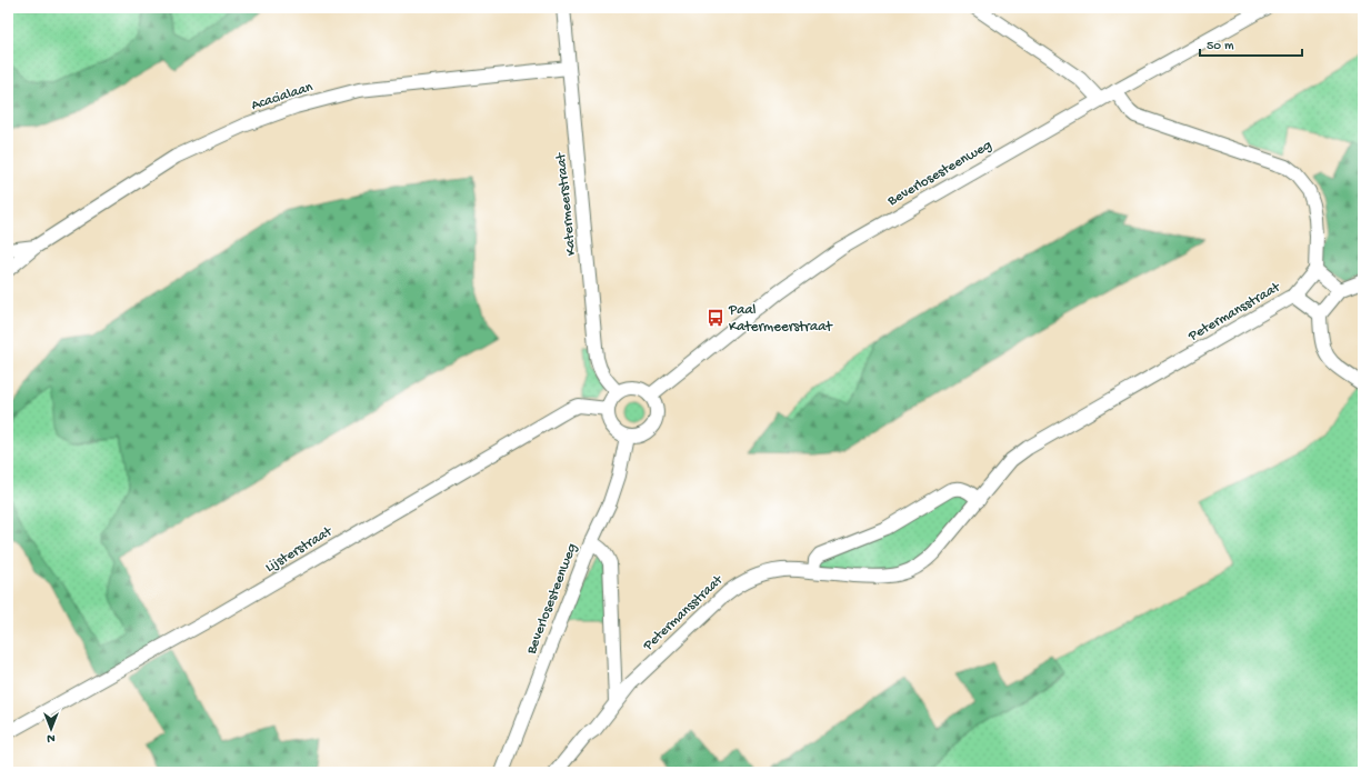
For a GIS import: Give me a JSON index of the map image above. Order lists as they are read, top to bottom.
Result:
{
  "streets": {
    "street": [
      "Acacialaan",
      "Beverlosesteenweg",
      "Katermeerstraat",
      "Petermansstraat",
      "Lijsterstraat"
    ]
  },
  "crossings": [
    ["Acacialaan", "Katermeerstraat"],
    ["Beverlosesteenweg", "Katermeerstraat"],
    ["Beverlosesteenweg", "Lijsterstraat"],
    ["Katermeerstraat", "Lijsterstraat"]
  ],
  "places": {
    "bus stop": ["Paal Katermeerstraat"]
  },
  "scale_bar": "50 m",
  "north": "bottom"
}
